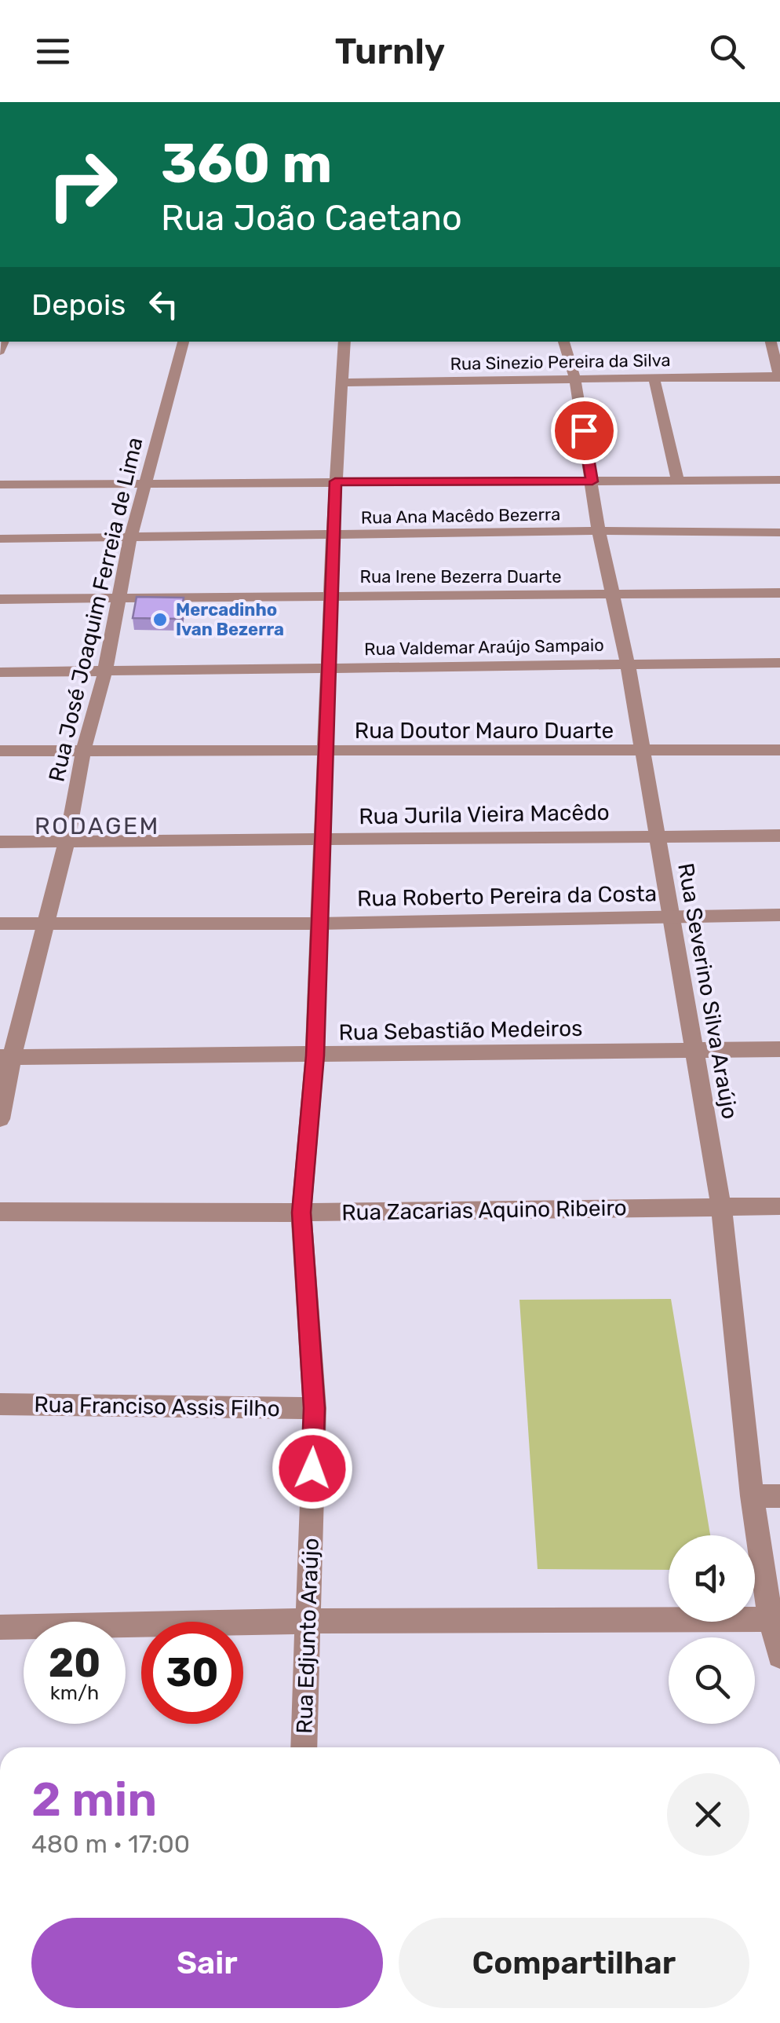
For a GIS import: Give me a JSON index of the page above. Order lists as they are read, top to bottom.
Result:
{
  "streets": {
    "street": [
      "Rua Sinezio Pereira da Silva",
      "Rua Ana Macêdo Bezerra",
      "Rua Irene Bezerra Duarte",
      "Rua José Joaquim Ferreia de Lima",
      "Rua Valdemar Araújo Sampaio",
      "Rua Doutor Mauro Duarte",
      "Rua Jurila Vieira Macêdo",
      "Rua Roberto Pereira da Costa",
      "Rua Severino Silva Araújo",
      "Rua Sebastião Medeiros",
      "Rua Zacarias Aquino Ribeiro",
      "Rua Franciso Assis Filho",
      "Rua Edjunto Araújo"
    ]
  },
  "crossings": [
    ["Rua Sinezio Pereira da Silva", "Rua Severino Silva Araújo"],
    ["Rua Sinezio Pereira da Silva", "Rua Edjunto Araújo"],
    ["Rua Ana Macêdo Bezerra", "Rua José Joaquim Ferreia de Lima"],
    ["Rua Ana Macêdo Bezerra", "Rua Severino Silva Araújo"],
    ["Rua Ana Macêdo Bezerra", "Rua Edjunto Araújo"],
    ["Rua Irene Bezerra Duarte", "Rua José Joaquim Ferreia de Lima"],
    ["Rua Irene Bezerra Duarte", "Rua Severino Silva Araújo"],
    ["Rua Irene Bezerra Duarte", "Rua Edjunto Araújo"],
    ["Rua José Joaquim Ferreia de Lima", "Rua Valdemar Araújo Sampaio"],
    ["Rua José Joaquim Ferreia de Lima", "Rua Doutor Mauro Duarte"],
    ["Rua José Joaquim Ferreia de Lima", "Rua Jurila Vieira Macêdo"],
    ["Rua José Joaquim Ferreia de Lima", "Rua Roberto Pereira da Costa"],
    ["Rua José Joaquim Ferreia de Lima", "Rua Sebastião Medeiros"],
    ["Rua Valdemar Araújo Sampaio", "Rua Severino Silva Araújo"],
    ["Rua Valdemar Araújo Sampaio", "Rua Edjunto Araújo"],
    ["Rua Doutor Mauro Duarte", "Rua Severino Silva Araújo"],
    ["Rua Doutor Mauro Duarte", "Rua Edjunto Araújo"],
    ["Rua Jurila Vieira Macêdo", "Rua Severino Silva Araújo"],
    ["Rua Jurila Vieira Macêdo", "Rua Edjunto Araújo"],
    ["Rua Roberto Pereira da Costa", "Rua Severino Silva Araújo"],
    ["Rua Roberto Pereira da Costa", "Rua Edjunto Araújo"],
    ["Rua Severino Silva Araújo", "Rua Sebastião Medeiros"],
    ["Rua Severino Silva Araújo", "Rua Zacarias Aquino Ribeiro"],
    ["Rua Sebastião Medeiros", "Rua Edjunto Araújo"],
    ["Rua Zacarias Aquino Ribeiro", "Rua Edjunto Araújo"],
    ["Rua Franciso Assis Filho", "Rua Edjunto Araújo"]
  ],
  "districts": ["RODAGEM"],
  "places": ["Mercadinho Ivan Bezerra"],
  "page": {
    "header": "Turnly",
    "turn": ["360 m", "Rua João Caetano"],
    "then": "Depois",
    "speed": "20 km/h",
    "limit": "30",
    "heading": ["2 min", "480 m · 17:00"],
    "buttons": ["Sair", "Compartilhar"]
  }
}
